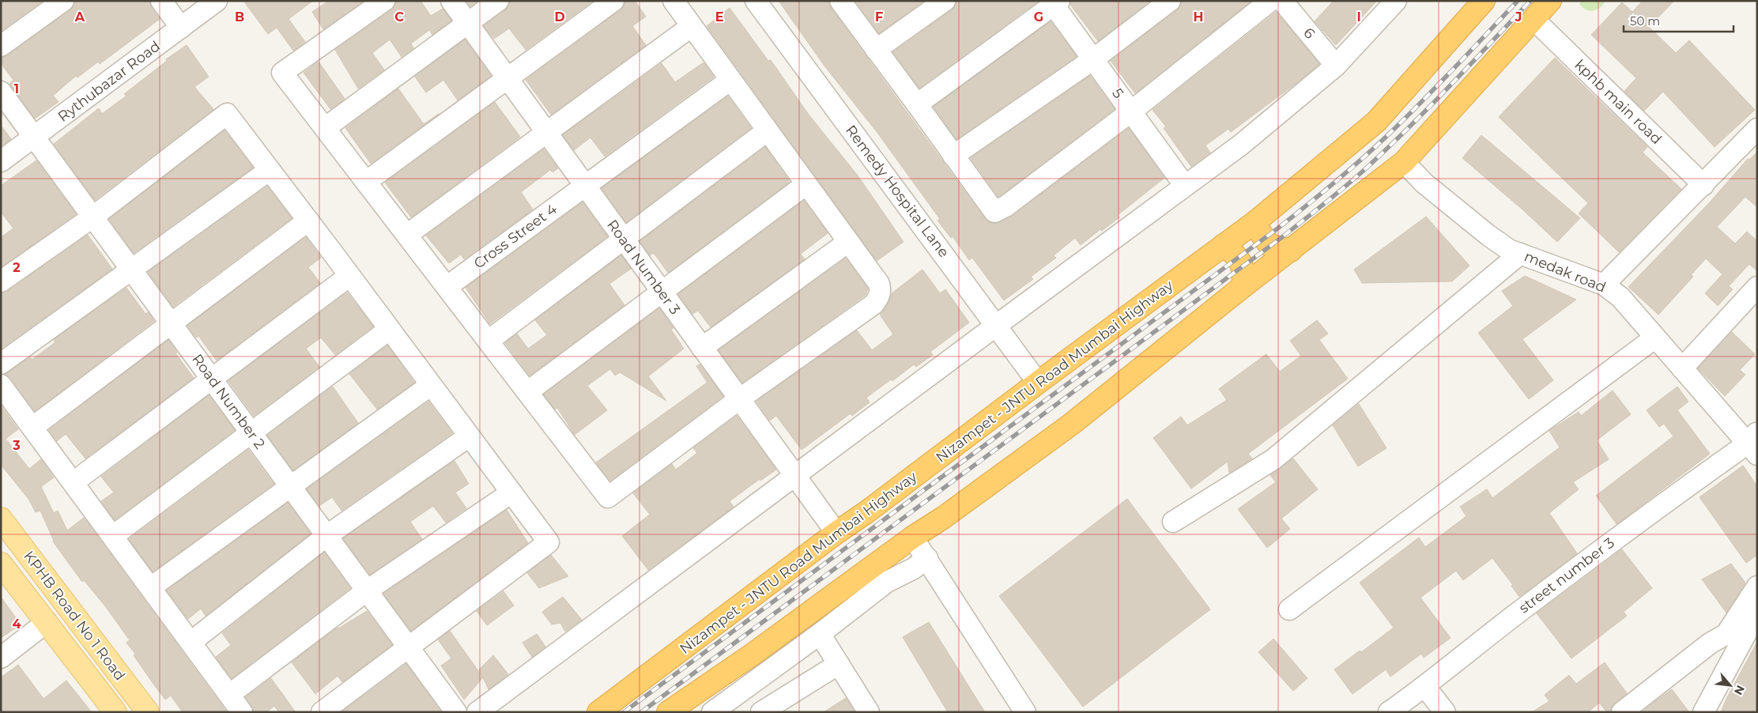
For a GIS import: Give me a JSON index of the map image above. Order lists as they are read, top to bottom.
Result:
{
  "streets": {
    "highway": ["Nizampet - JNTU Road Mumbai Highway"],
    "main road": ["KPHB Road No 1 Road"],
    "street": [
      "6",
      "Rythubazar Road",
      "5",
      "kphb main road",
      "Remedy Hospital Lane",
      "Cross Street 4",
      "Road Number 3",
      "medak road",
      "Road Number 2",
      "street number 3"
    ]
  },
  "crossings": [
    ["Rythubazar Road", "Road Number 2"],
    ["Remedy Hospital Lane", "Nizampet - JNTU Road Mumbai Highway"],
    ["Cross Street 4", "Road Number 3"],
    ["Road Number 3", "Nizampet - JNTU Road Mumbai Highway"],
    ["medak road", "street number 3"]
  ],
  "scale_bar": "50 m",
  "north": "bottom right",
  "grid": {
    "columns": [
      "A",
      "B",
      "C",
      "D",
      "E",
      "F",
      "G",
      "H",
      "I",
      "J"
    ],
    "rows": [
      "1",
      "2",
      "3",
      "4"
    ]
  }
}
